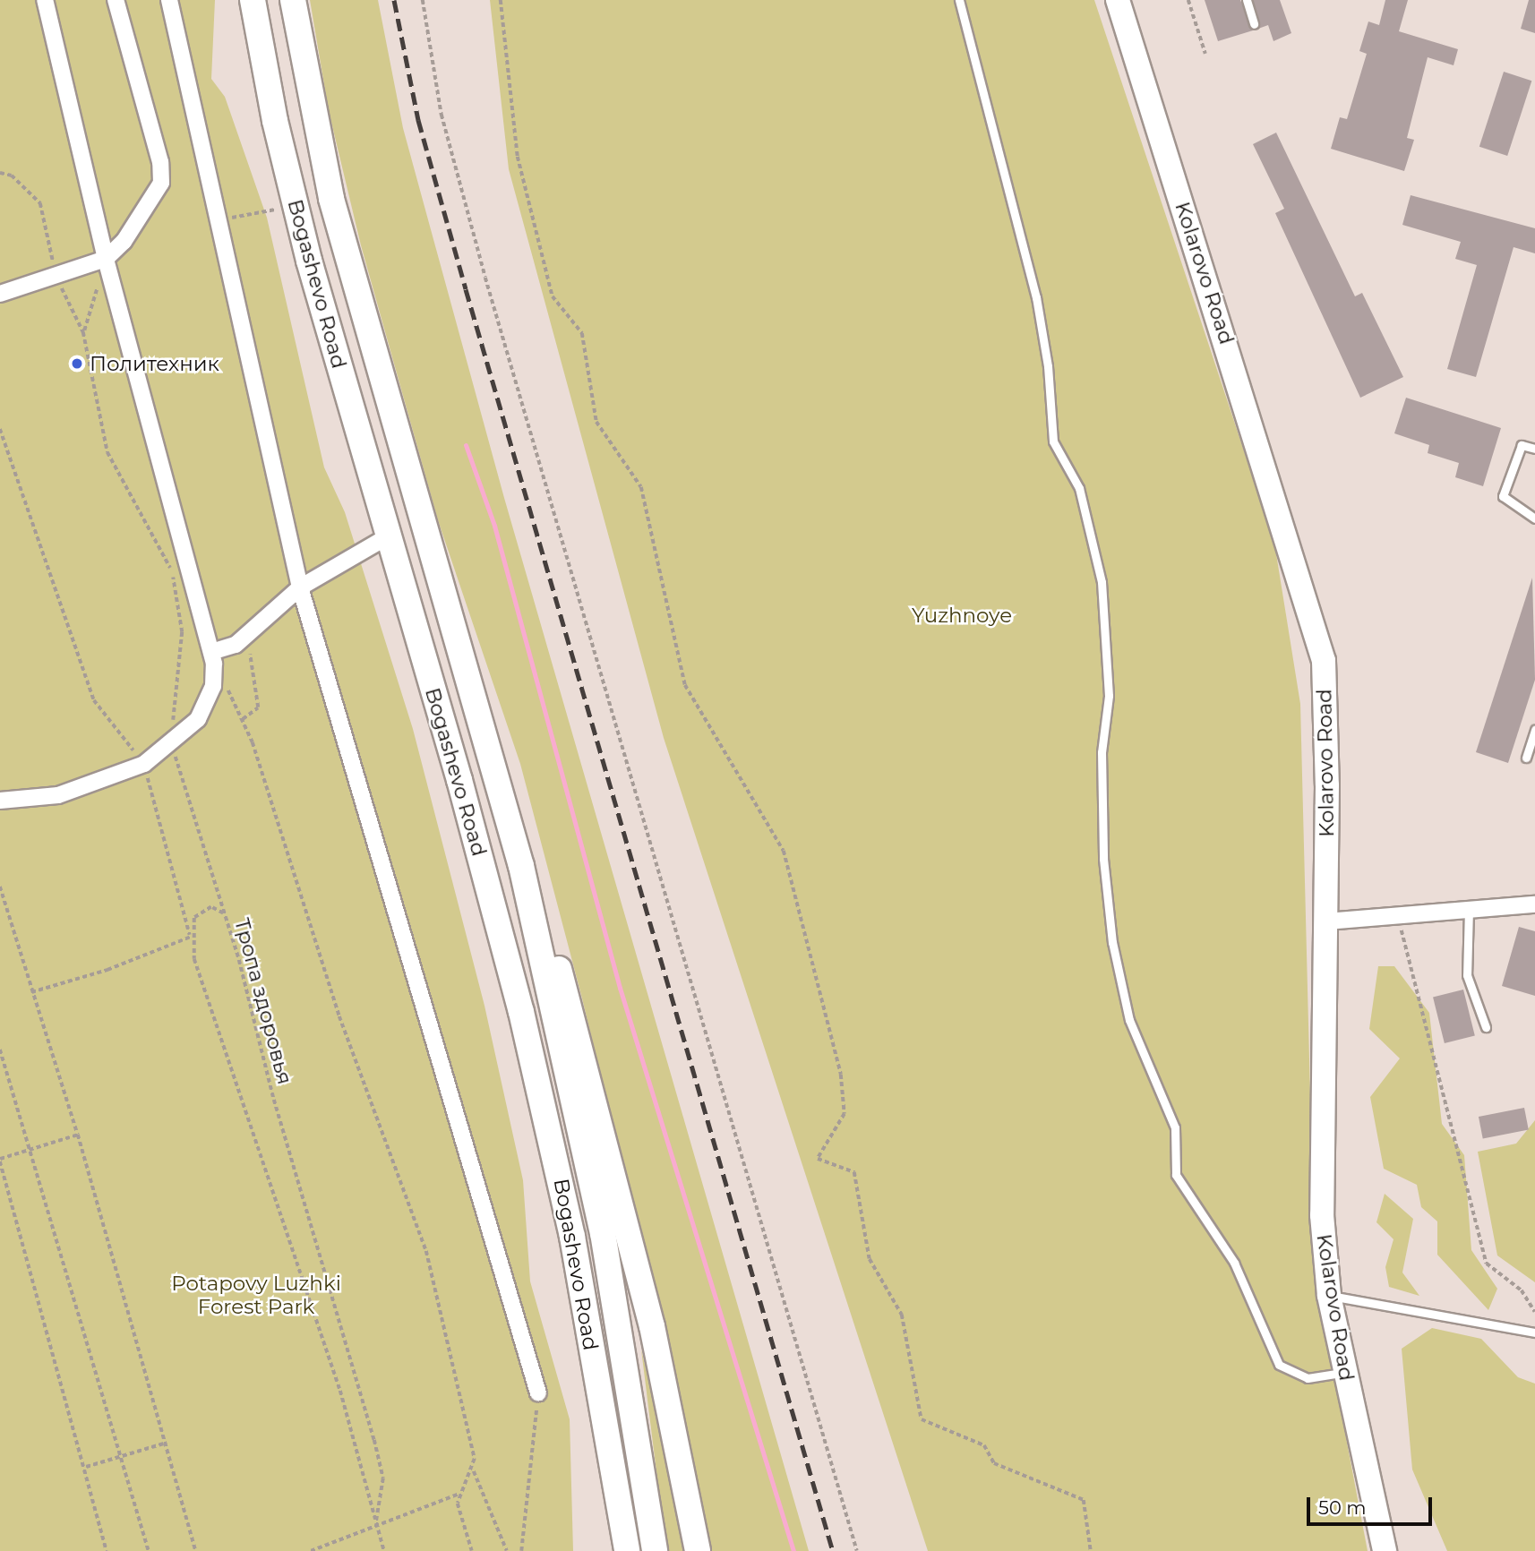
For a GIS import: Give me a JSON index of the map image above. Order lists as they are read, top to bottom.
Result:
{
  "streets": {
    "main road": ["Kolarovo Road", "Bogashevo Road"],
    "path": ["Тропа здоровья"]
  },
  "parks": ["Yuzhnoye", "Potapovy Luzhki Forest Park"],
  "places": ["Политехник"],
  "scale_bar": "50 m"
}
